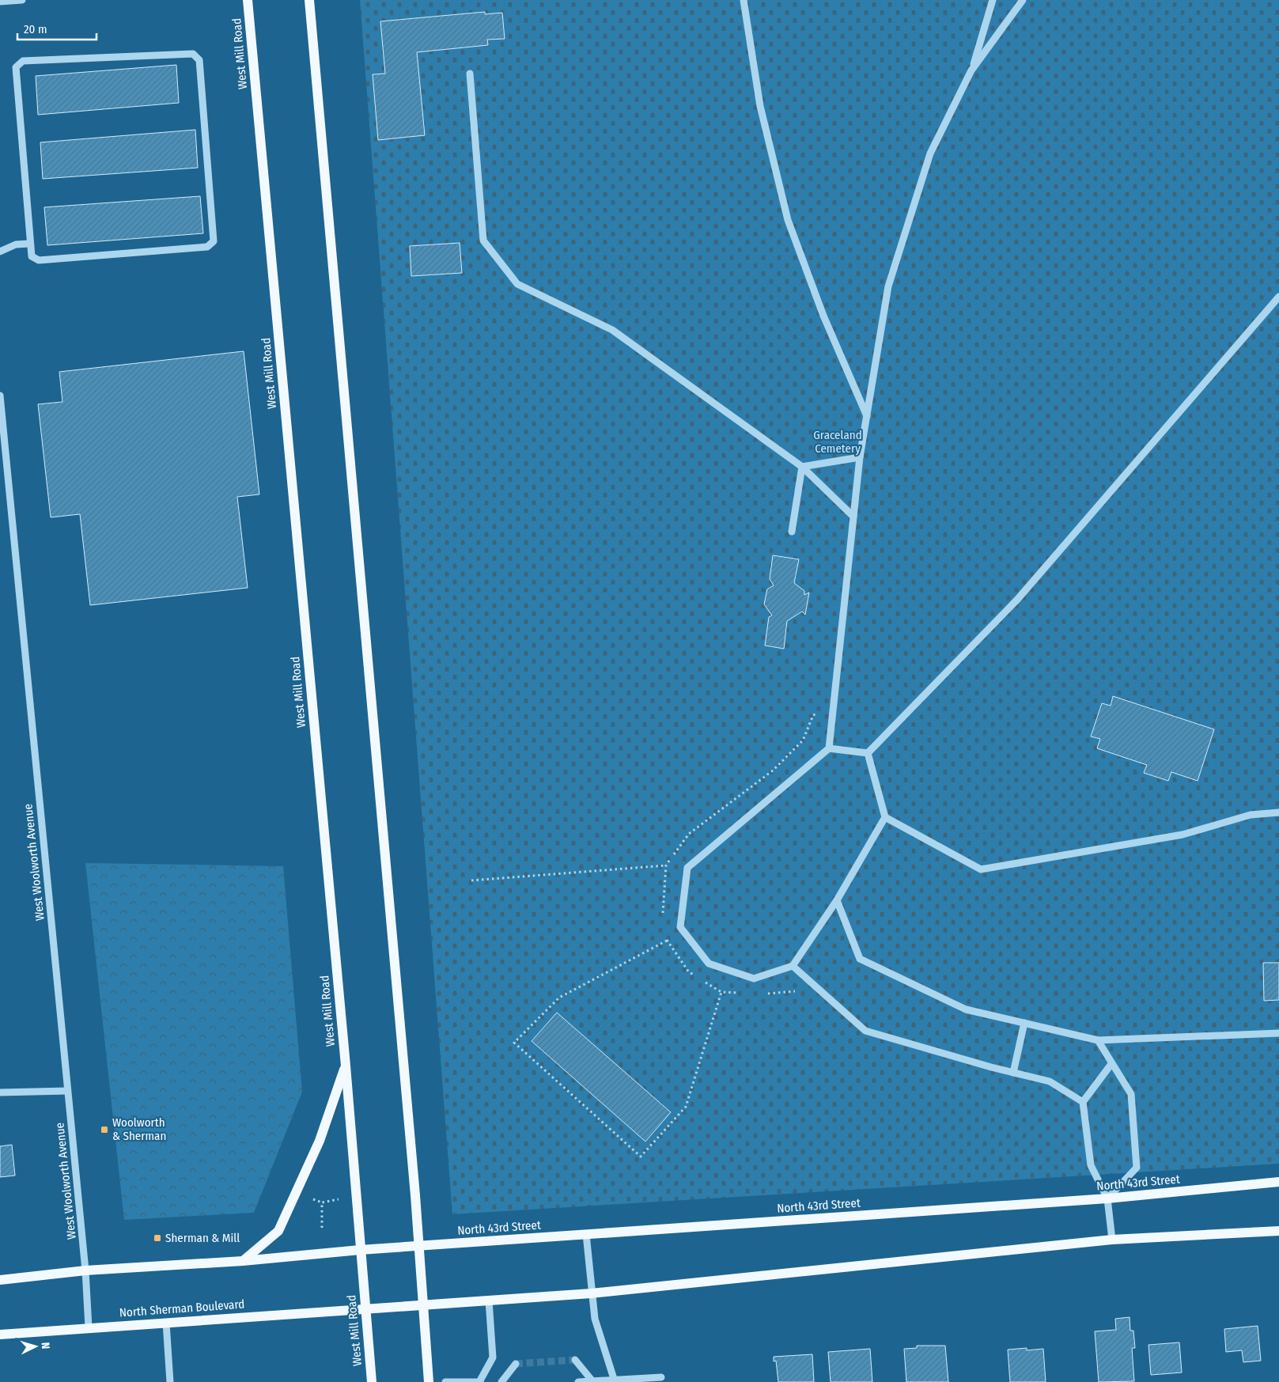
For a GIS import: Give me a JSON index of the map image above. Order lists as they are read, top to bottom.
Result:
{
  "streets": {
    "main road": ["West Mill Road", "North 43rd Street", "North Sherman Boulevard"],
    "street": ["West Woolworth Avenue"]
  },
  "crossings": [
    ["West Mill Road", "North 43rd Street"],
    ["West Mill Road", "North Sherman Boulevard"],
    ["West Woolworth Avenue", "North Sherman Boulevard"]
  ],
  "parks": ["Graceland Cemetery"],
  "places": {
    "transit": ["Woolworth & Sherman", "Sherman & Mill"]
  },
  "scale_bar": "20 m",
  "north": "right"
}
